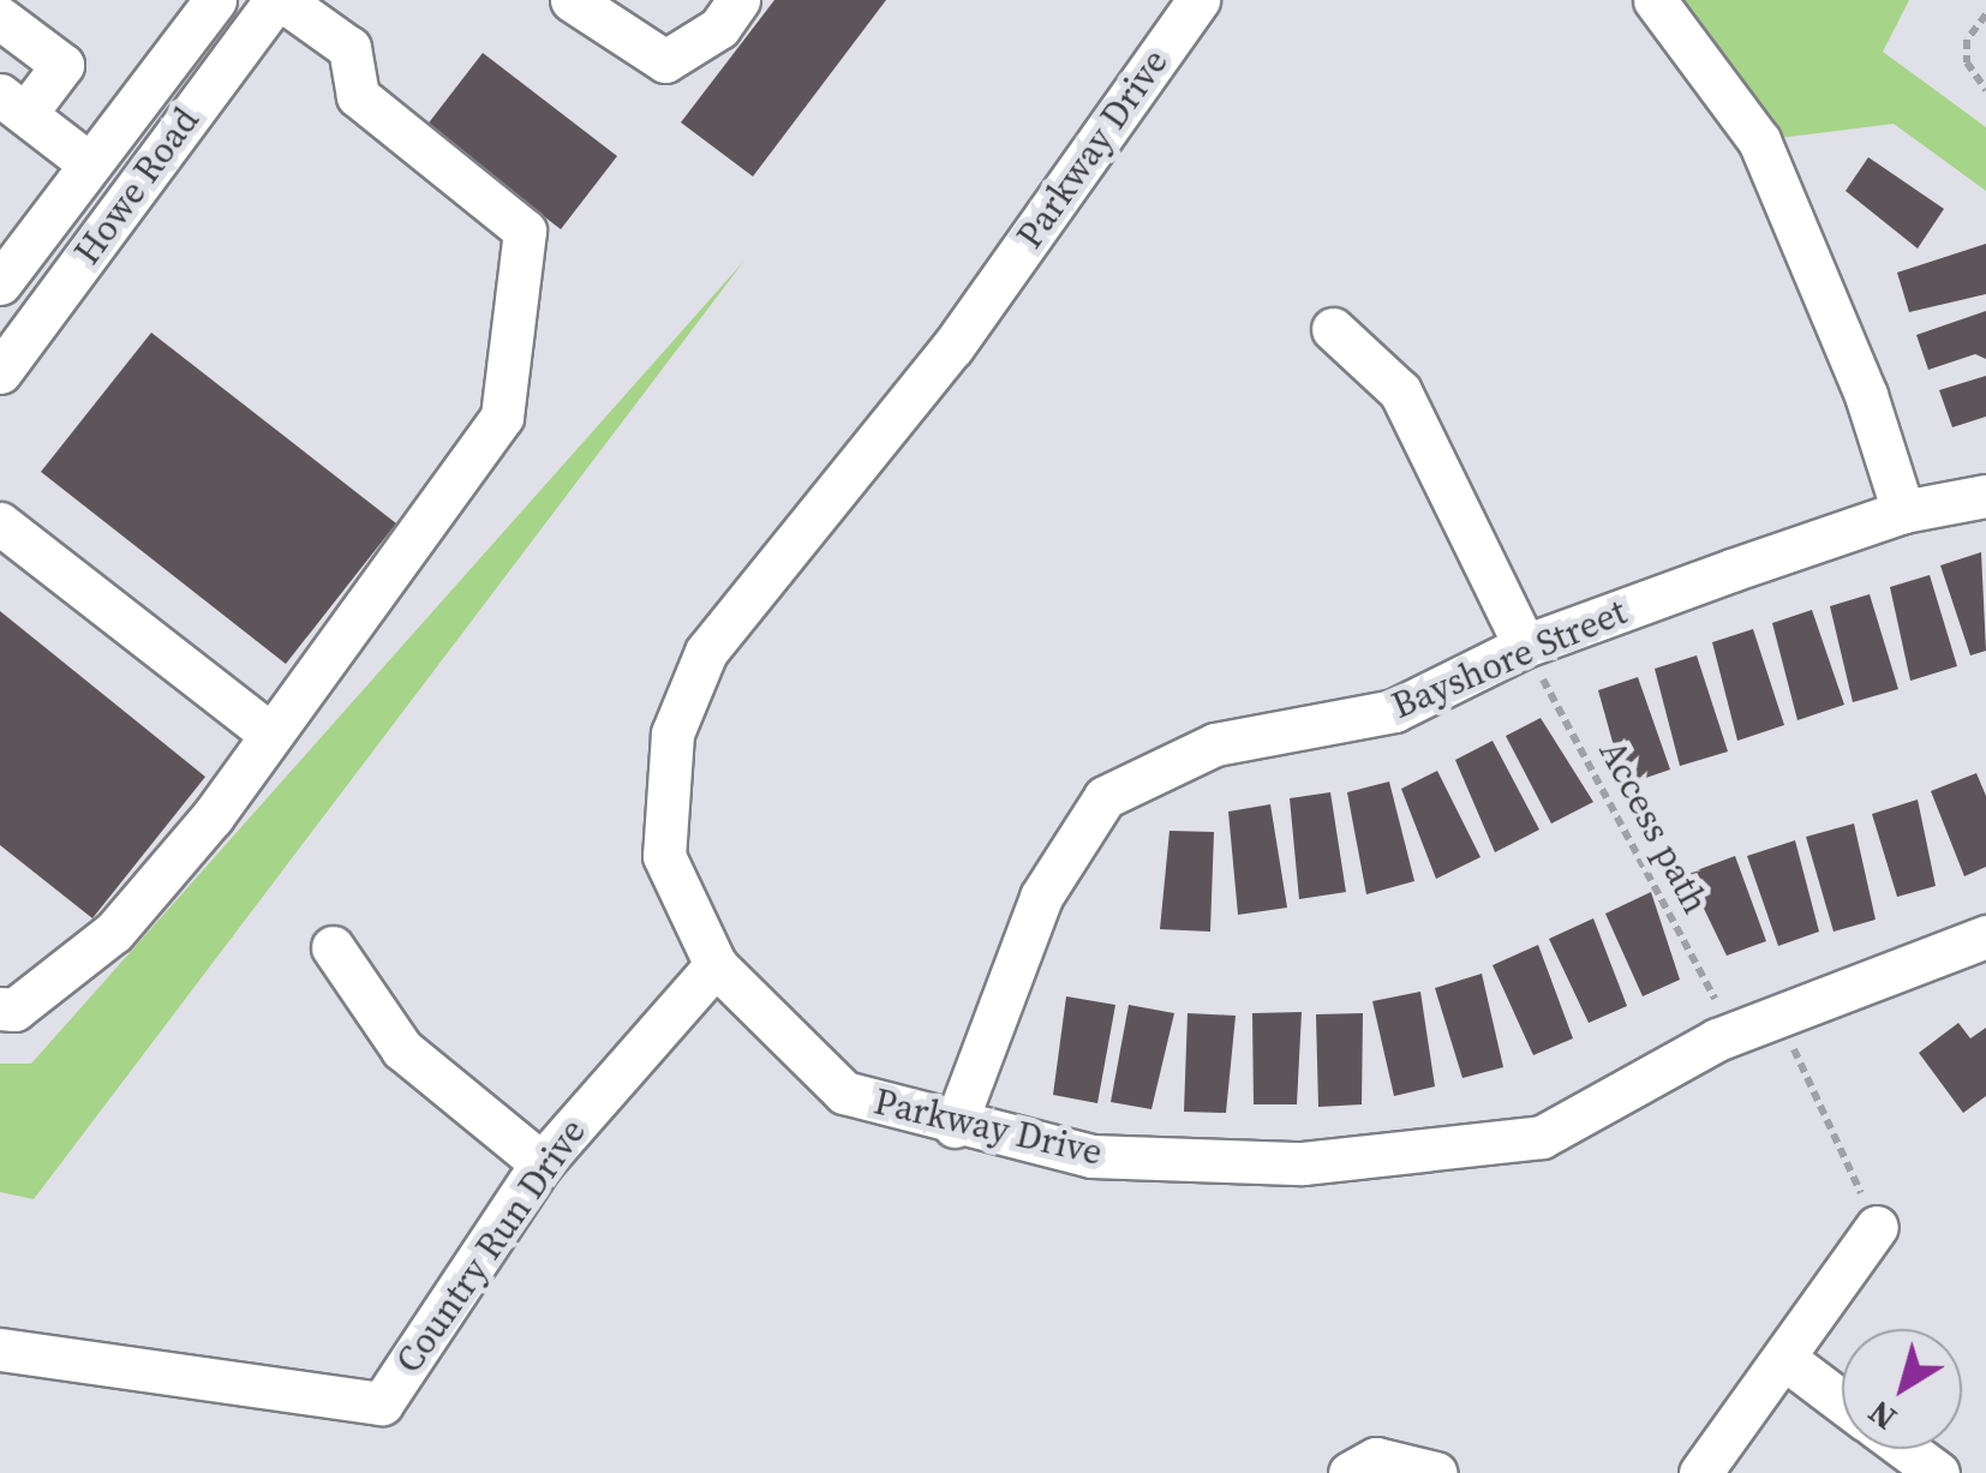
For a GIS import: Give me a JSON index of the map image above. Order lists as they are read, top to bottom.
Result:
{
  "streets": {
    "street": [
      "Parkway Drive",
      "Howe Road",
      "Bayshore Street",
      "Country Run Drive"
    ],
    "path": ["Access path"]
  },
  "crossings": [
    ["Parkway Drive", "Bayshore Street"],
    ["Parkway Drive", "Access path"],
    ["Parkway Drive", "Country Run Drive"],
    ["Bayshore Street", "Access path"]
  ],
  "north": "bottom left"
}
